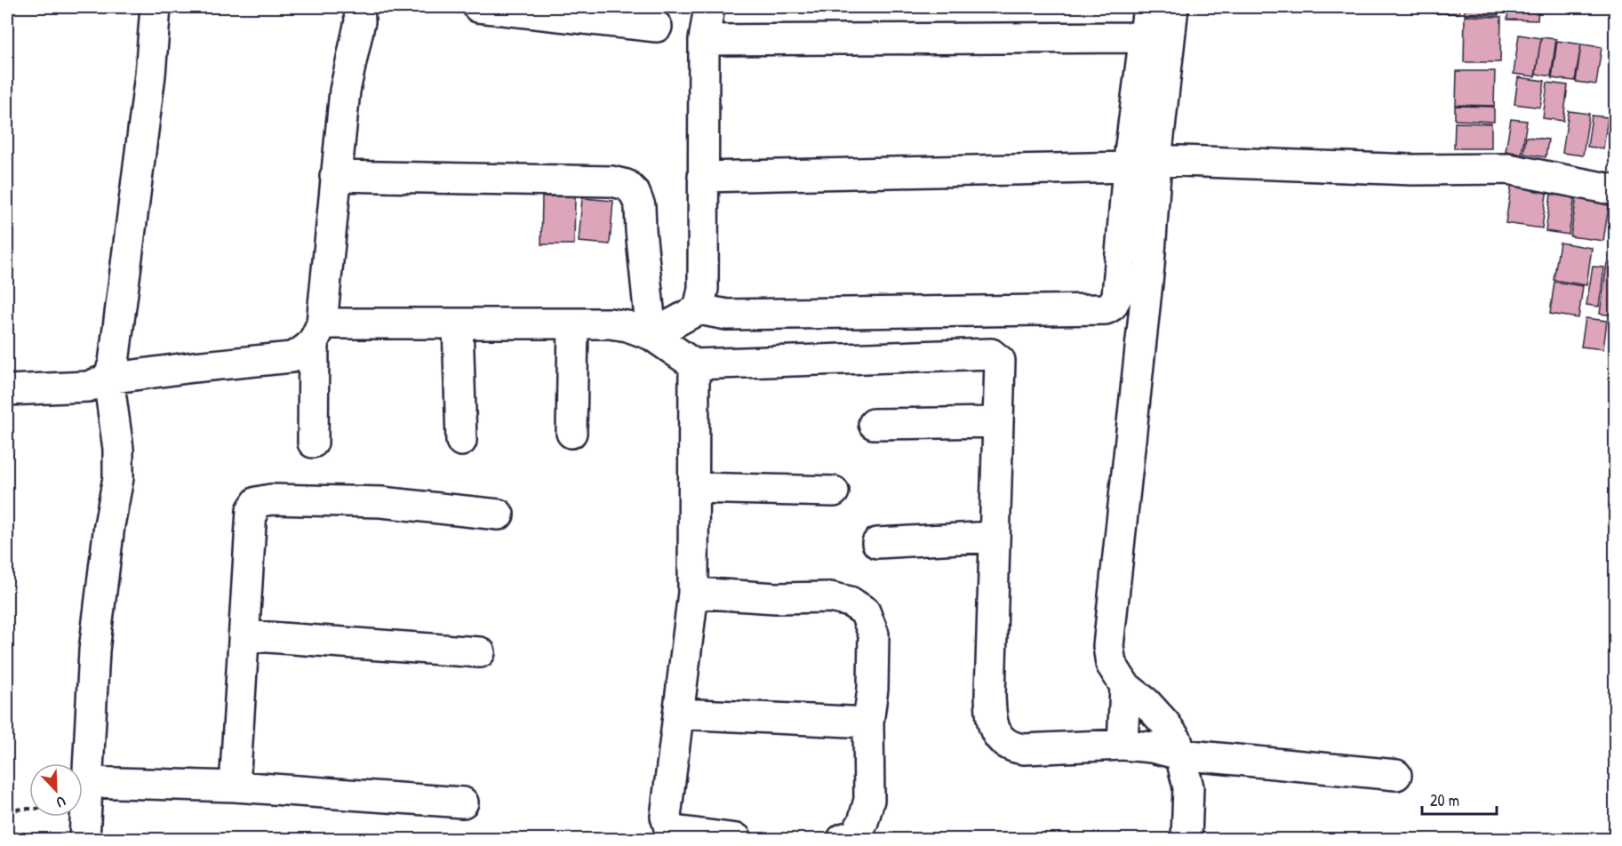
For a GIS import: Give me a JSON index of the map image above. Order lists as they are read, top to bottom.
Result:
{
  "scale_bar": "20 m",
  "north": "bottom right"
}
